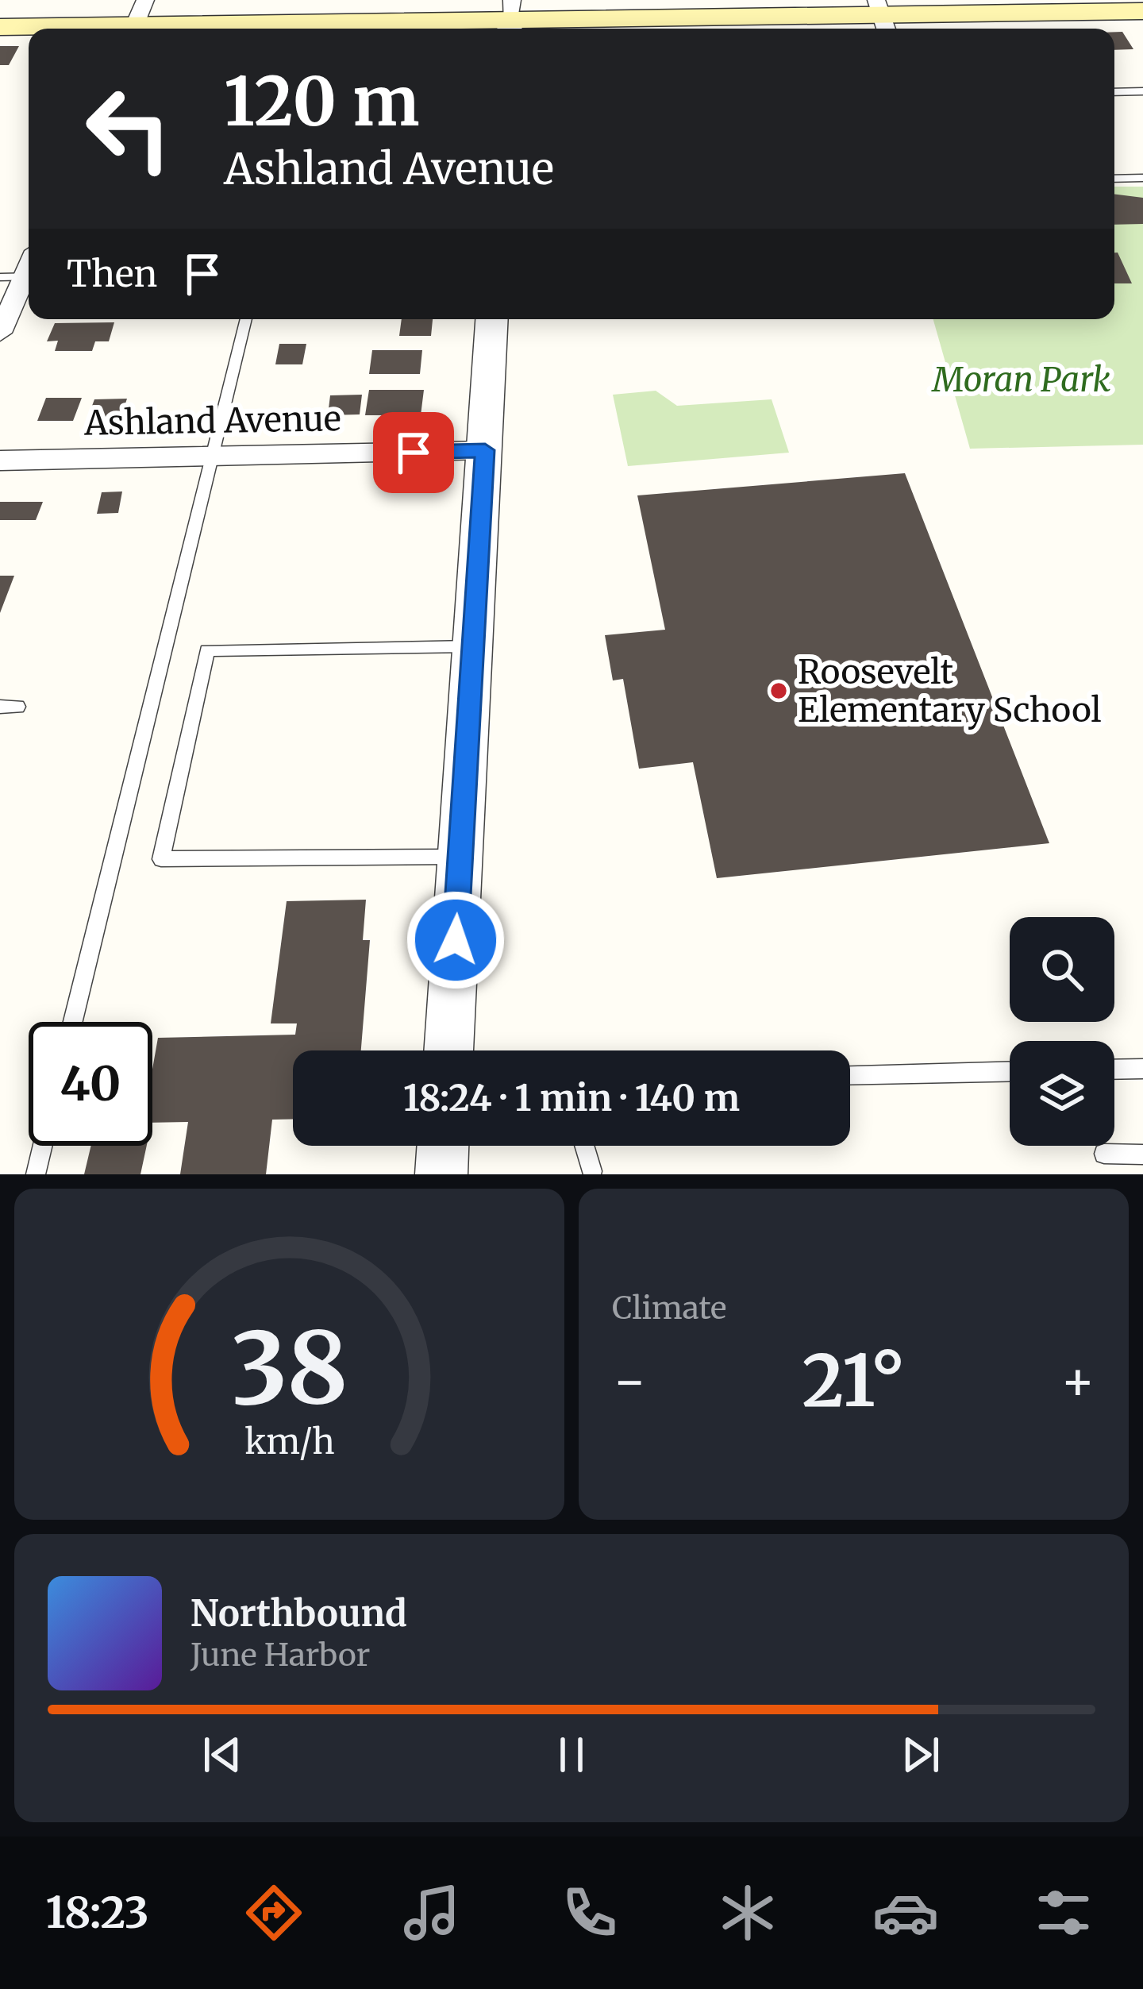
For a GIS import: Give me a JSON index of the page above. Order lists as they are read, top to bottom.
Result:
{
  "streets": {
    "street": ["Ashland Avenue"]
  },
  "parks": ["Moran Park"],
  "places": ["Roosevelt Elementary School"],
  "page": {
    "turn": ["120 m", "Ashland Avenue"],
    "then": "Then",
    "limit": "40",
    "trip": "18:24 · 1 min · 140 m",
    "tile": "Climate",
    "heat": ["−", "21°", "+"],
    "song": ["Northbound", "June Harbor"],
    "tabs": "18:23",
    "gauge": ["38", "km/h"]
  }
}
